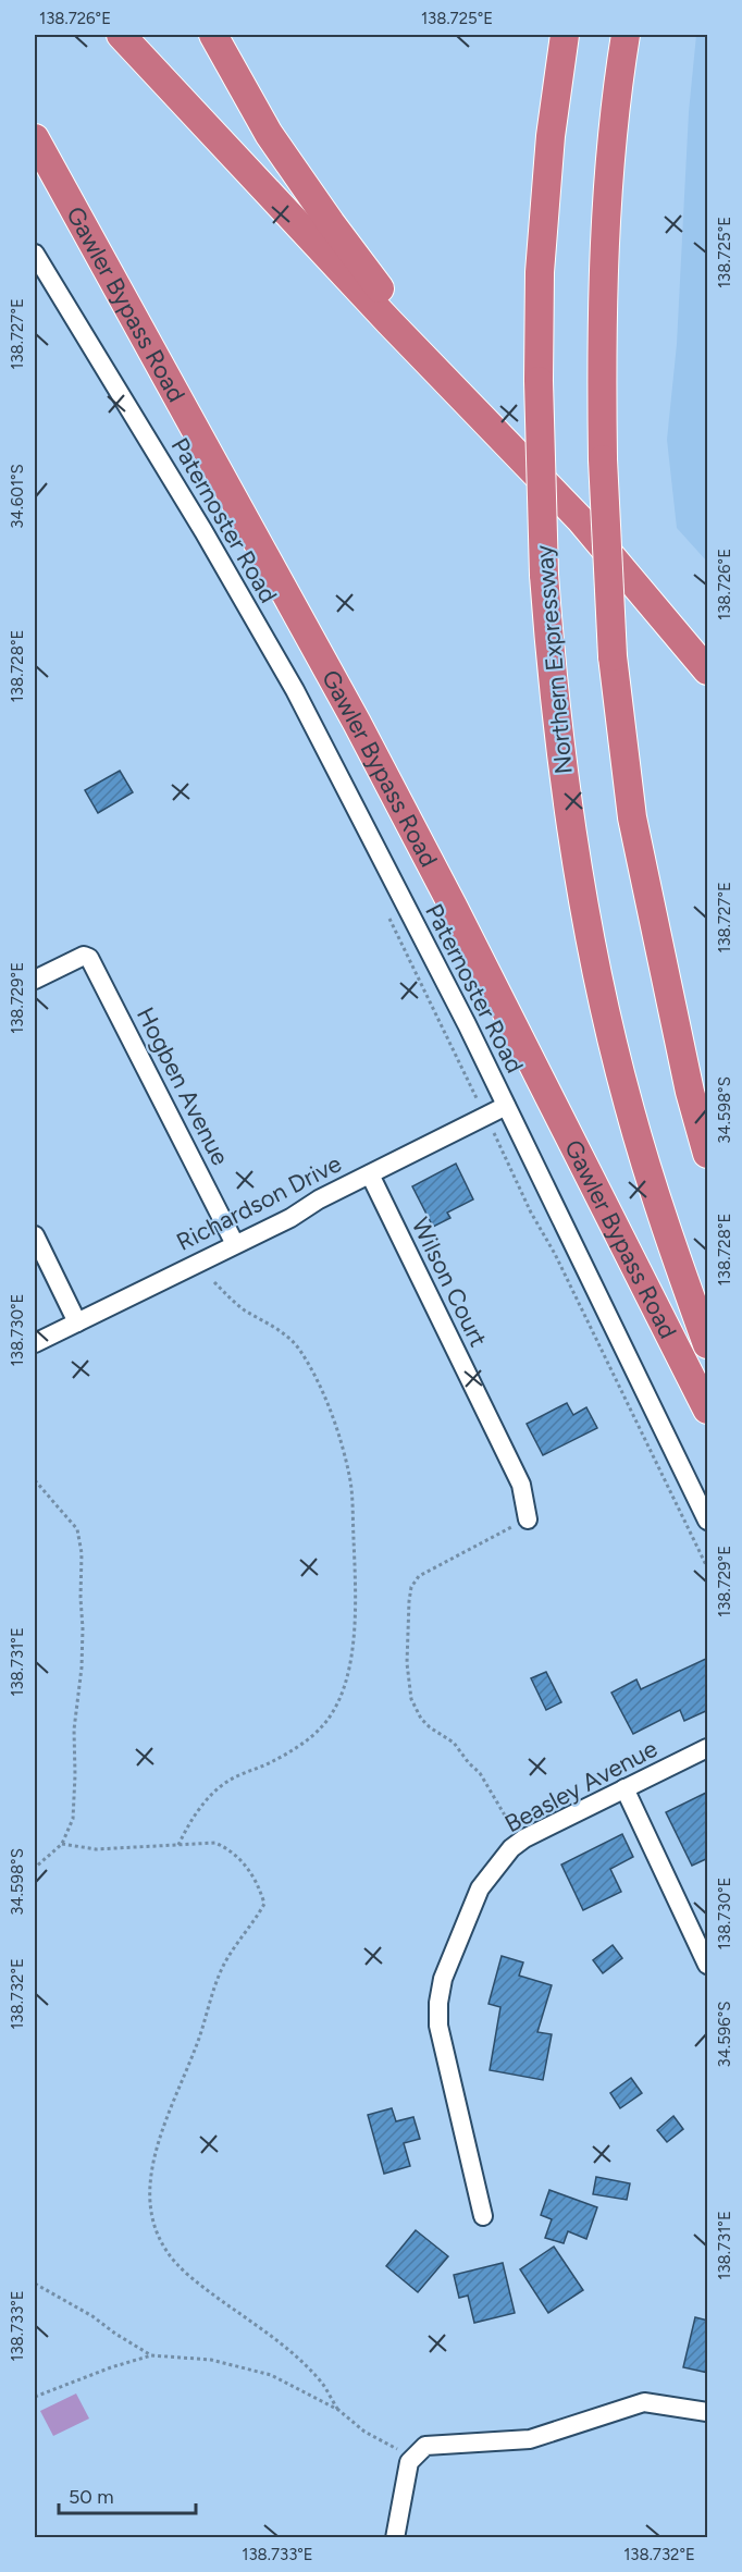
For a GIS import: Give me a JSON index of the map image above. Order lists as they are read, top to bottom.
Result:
{
  "streets": {
    "highway": ["Gawler Bypass Road", "Northern Expressway"],
    "street": [
      "Paternoster Road",
      "Hogben Avenue",
      "Richardson Drive",
      "Wilson Court",
      "Beasley Avenue"
    ]
  },
  "crossings": [
    ["Paternoster Road", "Richardson Drive"],
    ["Hogben Avenue", "Richardson Drive"],
    ["Richardson Drive", "Wilson Court"]
  ],
  "scale_bar": "50 m",
  "coordinates": [
    "138.726°E",
    "138.725°E",
    "138.727°E",
    "34.601°S",
    "138.728°E",
    "138.729°E",
    "34.598°S",
    "138.730°E",
    "138.731°E",
    "138.732°E",
    "34.596°S",
    "138.733°E"
  ]
}
